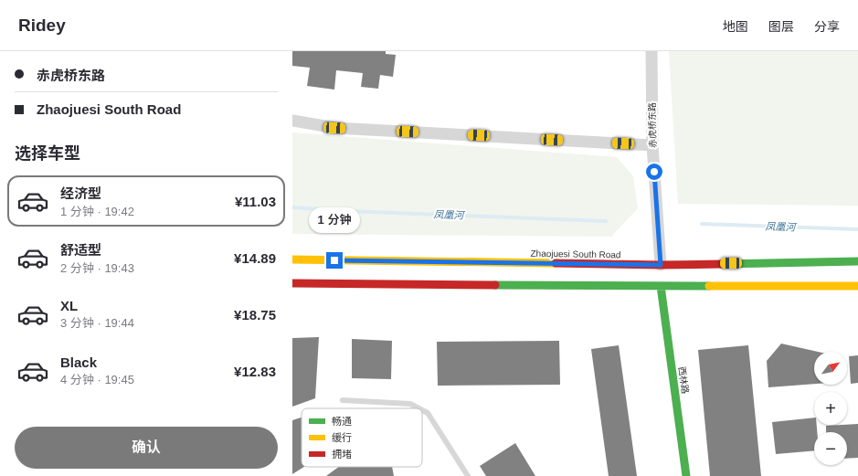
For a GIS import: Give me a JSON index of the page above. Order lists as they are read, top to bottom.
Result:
{
  "streets": {
    "main road": ["Zhaojuesi South Road", "西林路"],
    "street": ["赤虎桥东路"]
  },
  "crossings": [
    ["赤虎桥东路", "Zhaojuesi South Road"]
  ],
  "water": ["凤凰河"],
  "legend": ["畅通", "缓行", "拥堵"],
  "north": "top right",
  "page": {
    "header": "Ridey",
    "nav": ["地图", "图层", "分享"],
    "banner": ["赤虎桥东路", "Zhaojuesi South Road"],
    "heading": "选择车型",
    "list": [
      {
        "name": "经济型",
        "note": "1 分钟 · 19:42",
        "value": "¥11.03"
      },
      {
        "name": "舒适型",
        "note": "2 分钟 · 19:43",
        "value": "¥14.89"
      },
      {
        "name": "XL",
        "note": "3 分钟 · 19:44",
        "value": "¥18.75"
      },
      {
        "name": "Black",
        "note": "4 分钟 · 19:45",
        "value": "¥12.83"
      }
    ],
    "bubble": "1 分钟",
    "map_buttons": ["+", "−"],
    "buttons": "确认"
  }
}
